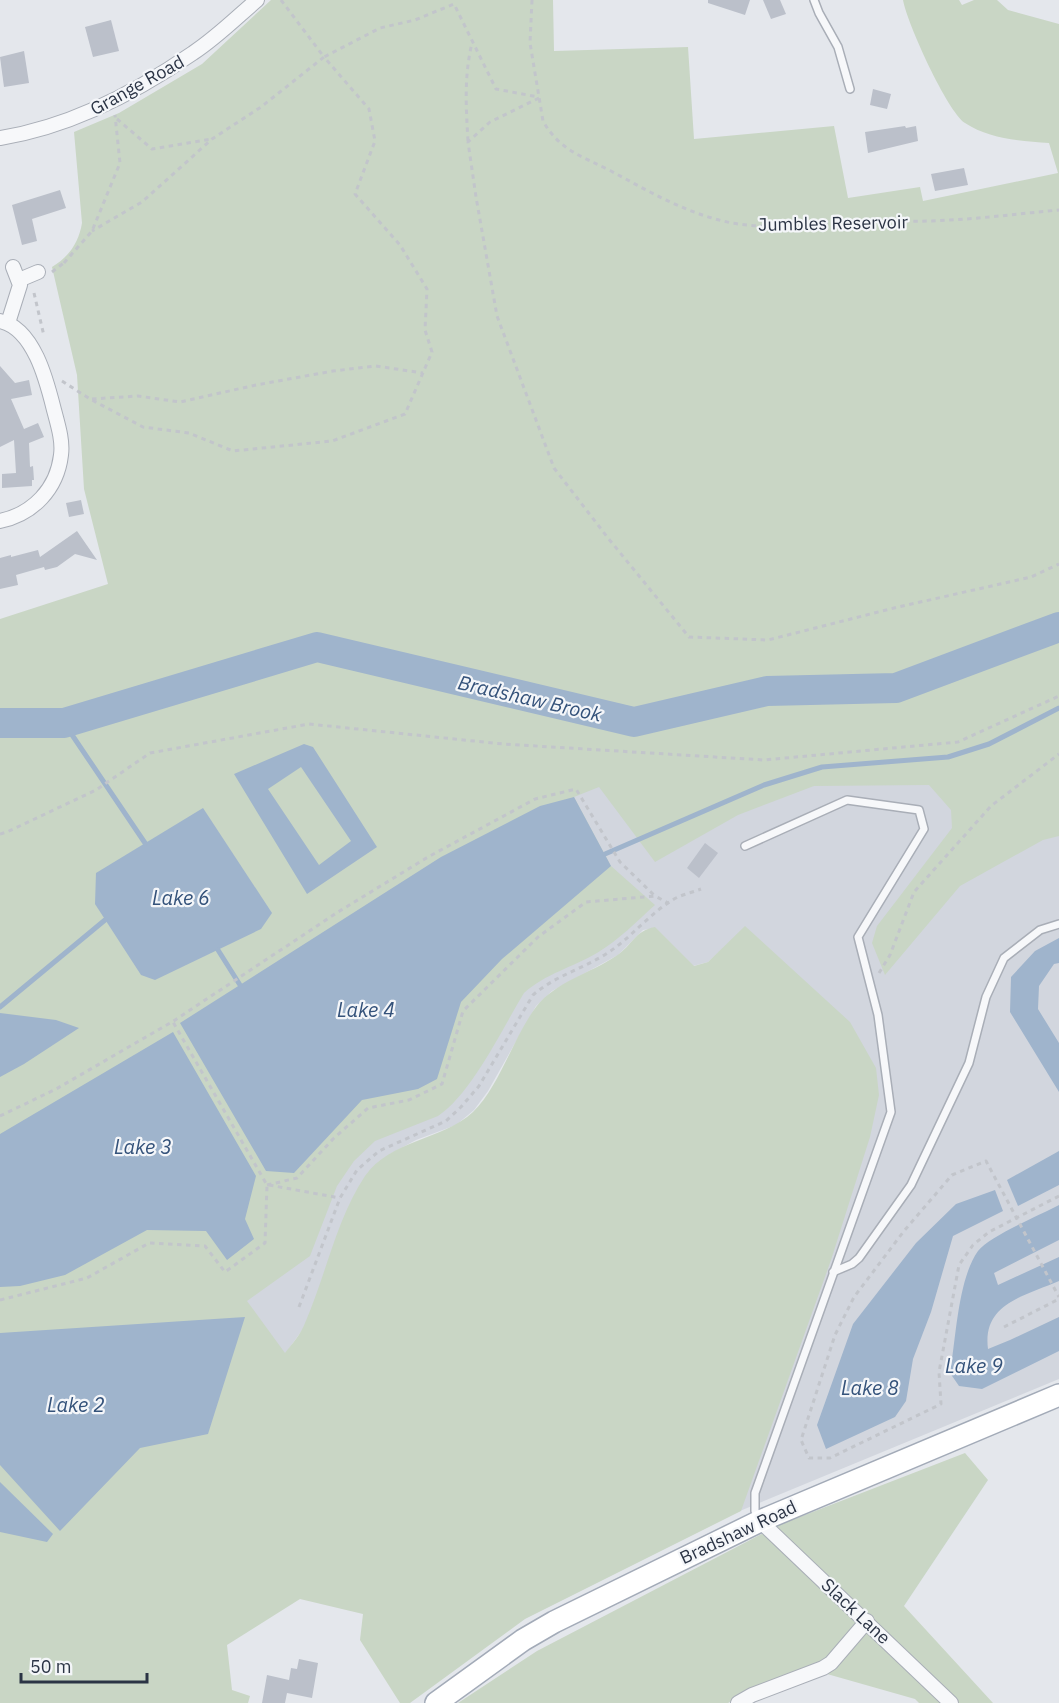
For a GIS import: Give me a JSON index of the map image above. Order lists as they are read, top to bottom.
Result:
{
  "streets": {
    "main road": ["Bradshaw Road"],
    "street": ["Grange Road", "Slack Lane"],
    "path": ["Jumbles Reservoir"]
  },
  "crossings": [
    ["Bradshaw Road", "Slack Lane"]
  ],
  "water": [
    "Bradshaw Brook",
    "Lake 6",
    "Lake 4",
    "Lake 3",
    "Lake 9",
    "Lake 8",
    "Lake 2"
  ],
  "scale_bar": "50 m"
}
